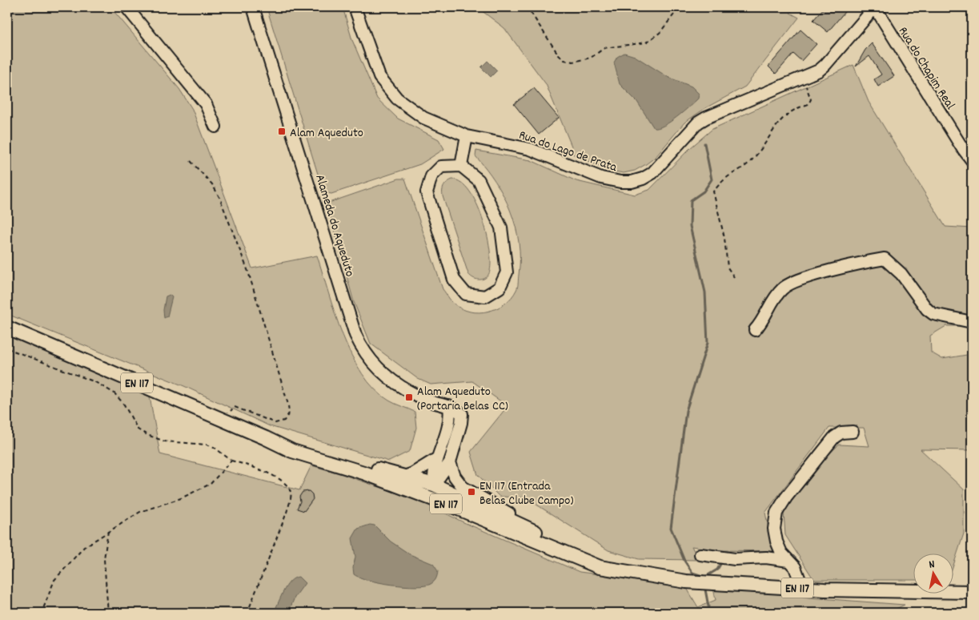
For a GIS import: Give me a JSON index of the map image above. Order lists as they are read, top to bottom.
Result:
{
  "streets": {
    "main road": ["EN 117"],
    "street": ["Rua do Chapim Real", "Rua do Lago de Prata", "Alameda do Aqueduto"]
  },
  "crossings": [
    ["Rua do Chapim Real", "Rua do Lago de Prata"],
    ["Alameda do Aqueduto", "EN 117"]
  ],
  "places": {
    "transit": ["Alam Aqueduto", "Alam Aqueduto (Portaria Belas CC)", "EN 117 (Entrada Belas Clube Campo)"]
  },
  "north": "top"
}
